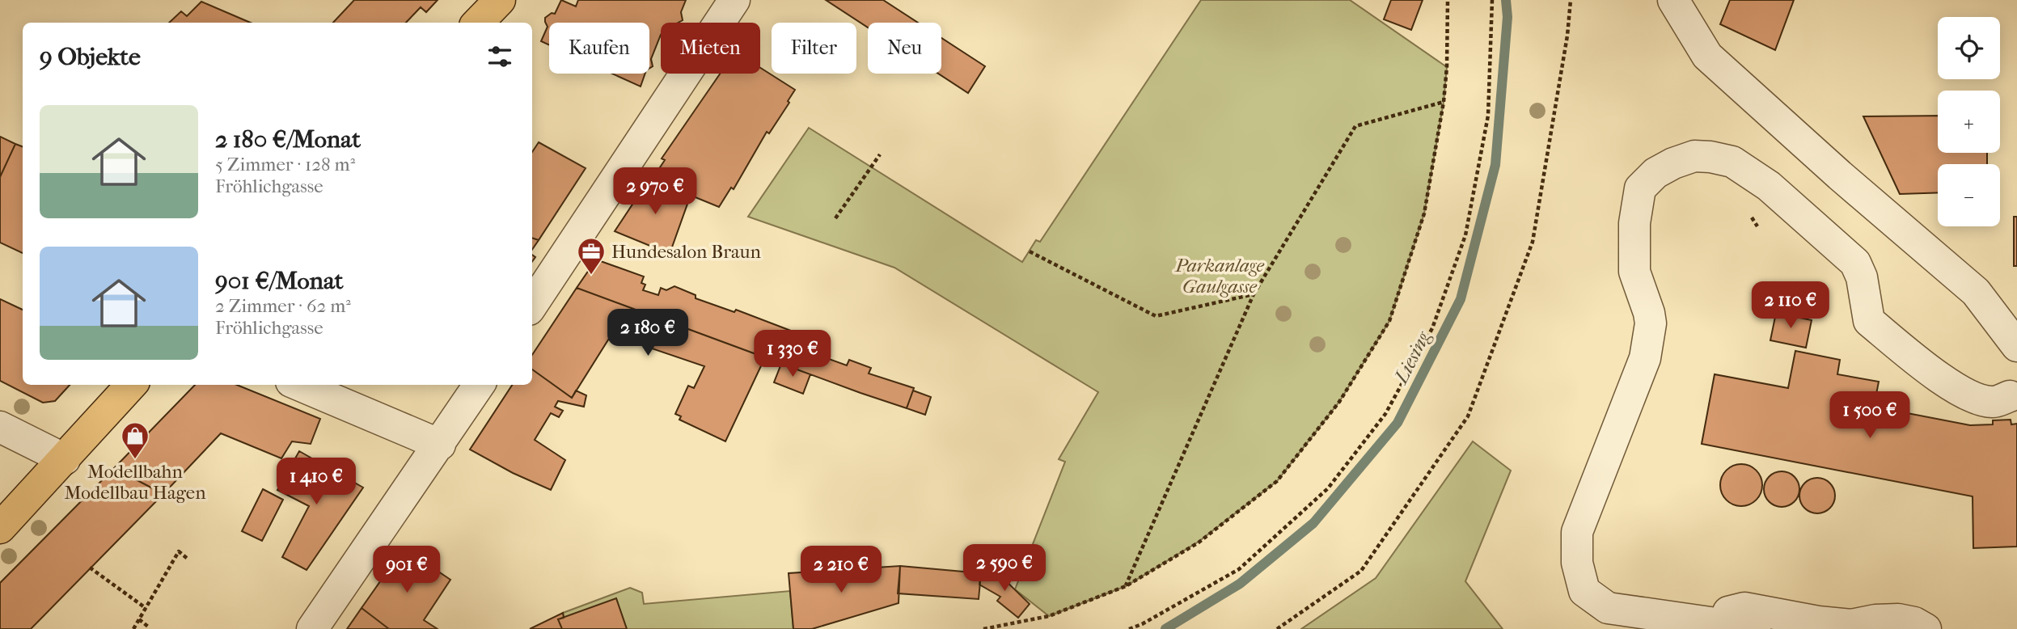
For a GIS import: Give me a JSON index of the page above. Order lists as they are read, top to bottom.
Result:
{
  "water": ["Liesing"],
  "parks": ["Parkanlage Gaulgasse"],
  "places": {
    "office": ["Hundesalon Braun"],
    "shop": ["Modellbahn Modellbau Hagen"]
  },
  "page": {
    "map_buttons": ["+", "−"],
    "chip": [
      "Kaufen",
      "Mieten",
      "Filter",
      "Neu"
    ],
    "heading": "9 Objekte",
    "list": [
      {
        "name": "2 180 €/Monat",
        "note": "5 Zimmer · 128 m² · Fröhlichgasse"
      },
      {
        "name": "901 €/Monat",
        "note": "2 Zimmer · 62 m² · Fröhlichgasse"
      }
    ],
    "price": [
      "2 970 €",
      "2 110 €",
      "2 180 €",
      "1 330 €",
      "1 500 €",
      "1 410 €",
      "2 590 €",
      "901 €",
      "2 210 €"
    ]
  }
}
